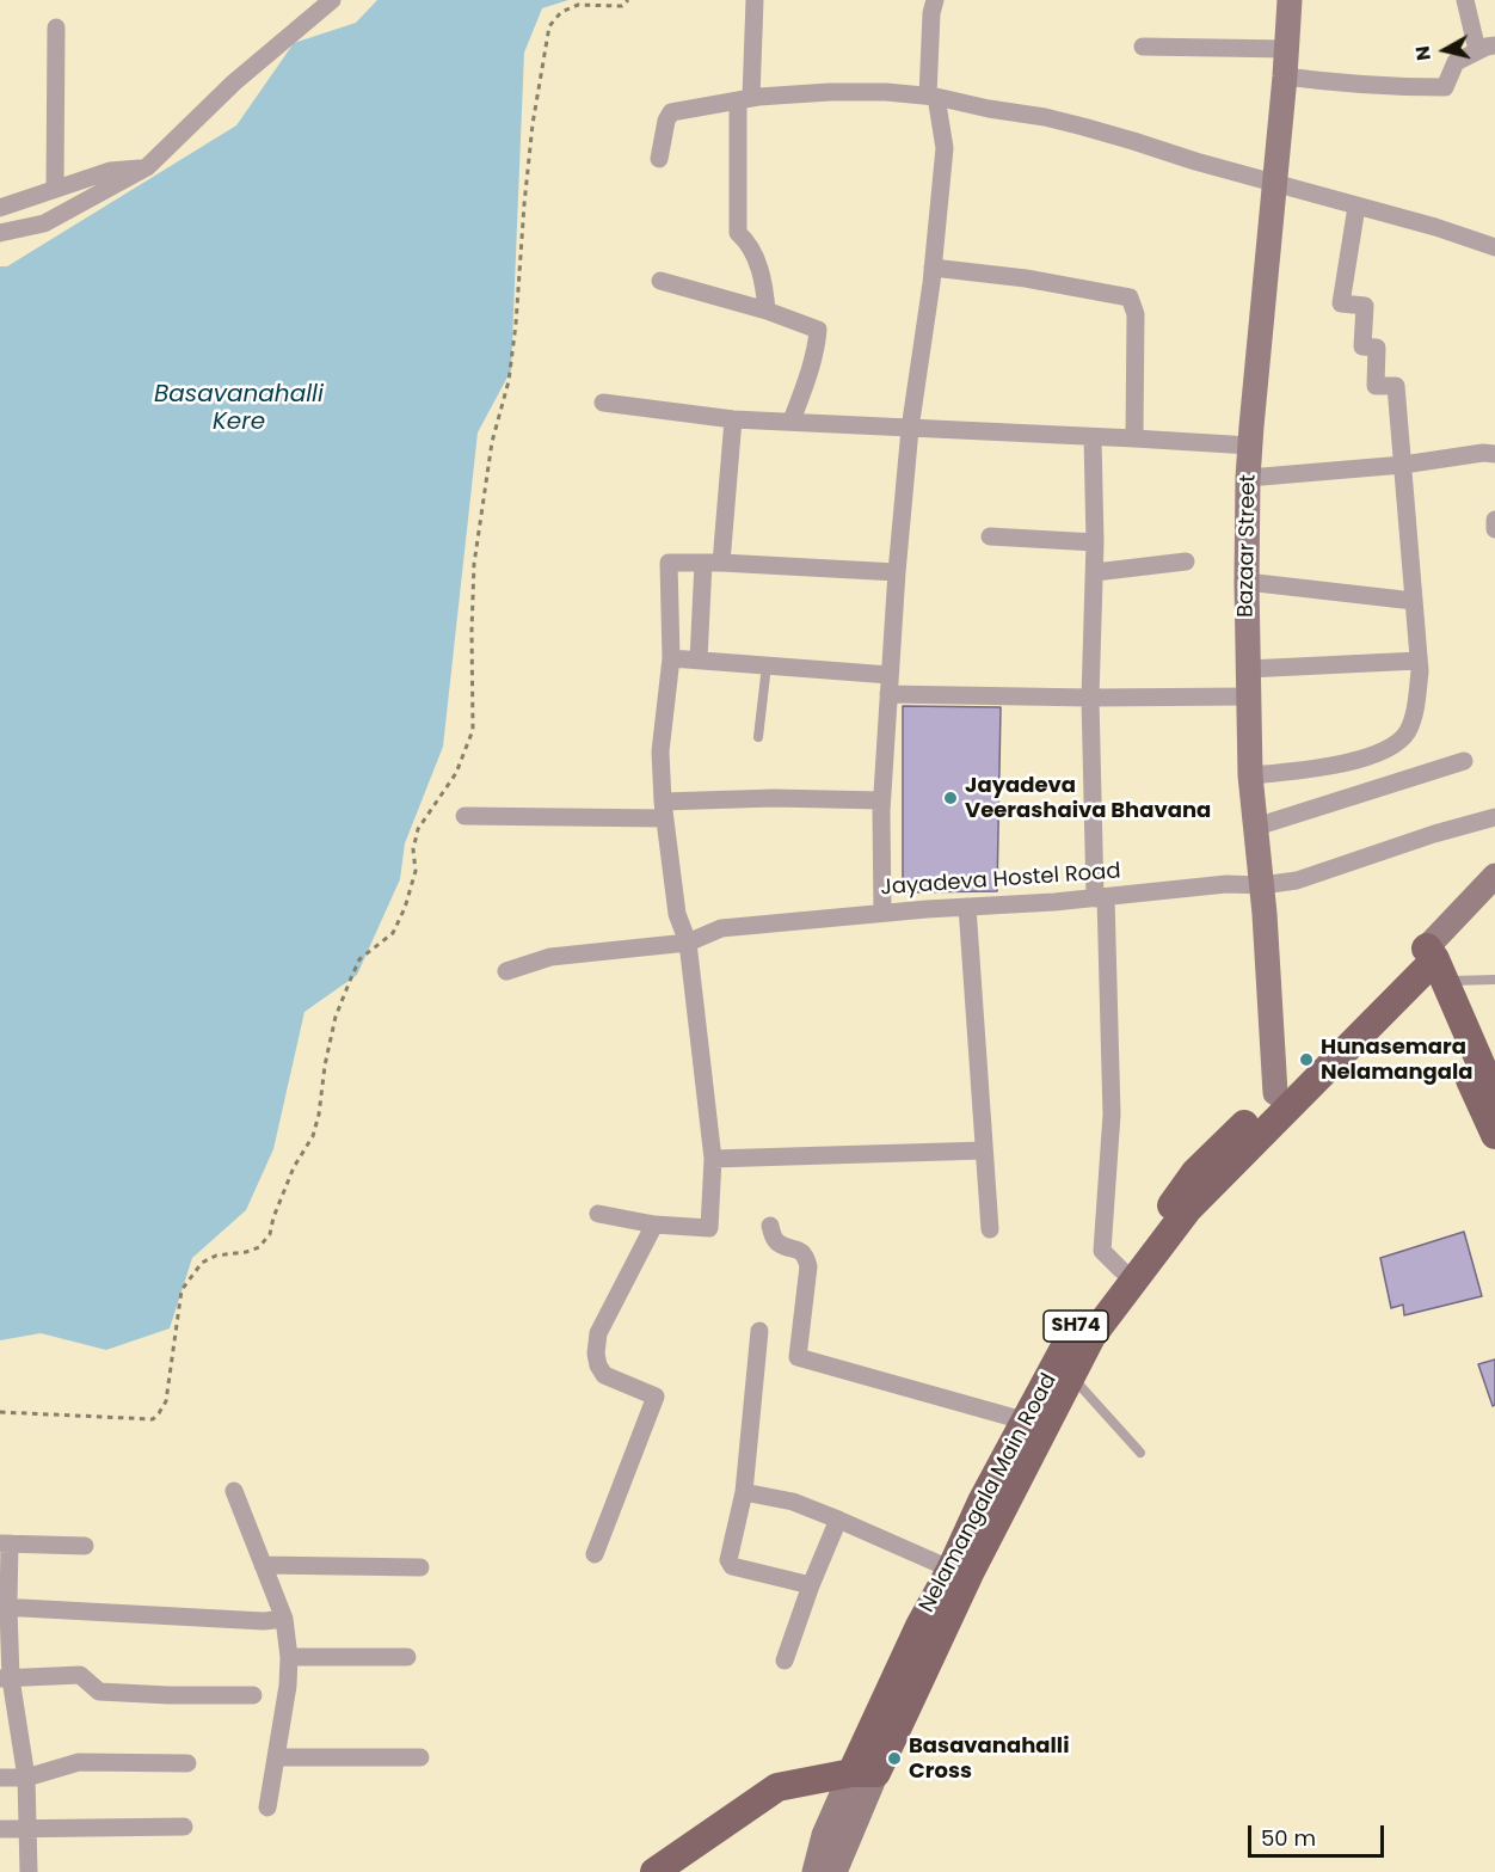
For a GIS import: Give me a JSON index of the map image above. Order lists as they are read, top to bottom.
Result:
{
  "streets": {
    "main road": ["SH74", "Nelamangala Main Road"],
    "street": ["Bazaar Street", "Jayadeva Hostel Road"]
  },
  "crossings": [
    ["Bazaar Street", "Jayadeva Hostel Road"],
    ["Bazaar Street", "Nelamangala Main Road"],
    ["SH74", "Nelamangala Main Road"]
  ],
  "water": ["Basavanahalli Kere"],
  "places": ["Jayadeva Veerashaiva Bhavana", "Hunasemara Nelamangala", "Basavanahalli Cross"],
  "scale_bar": "50 m",
  "north": "left"
}
